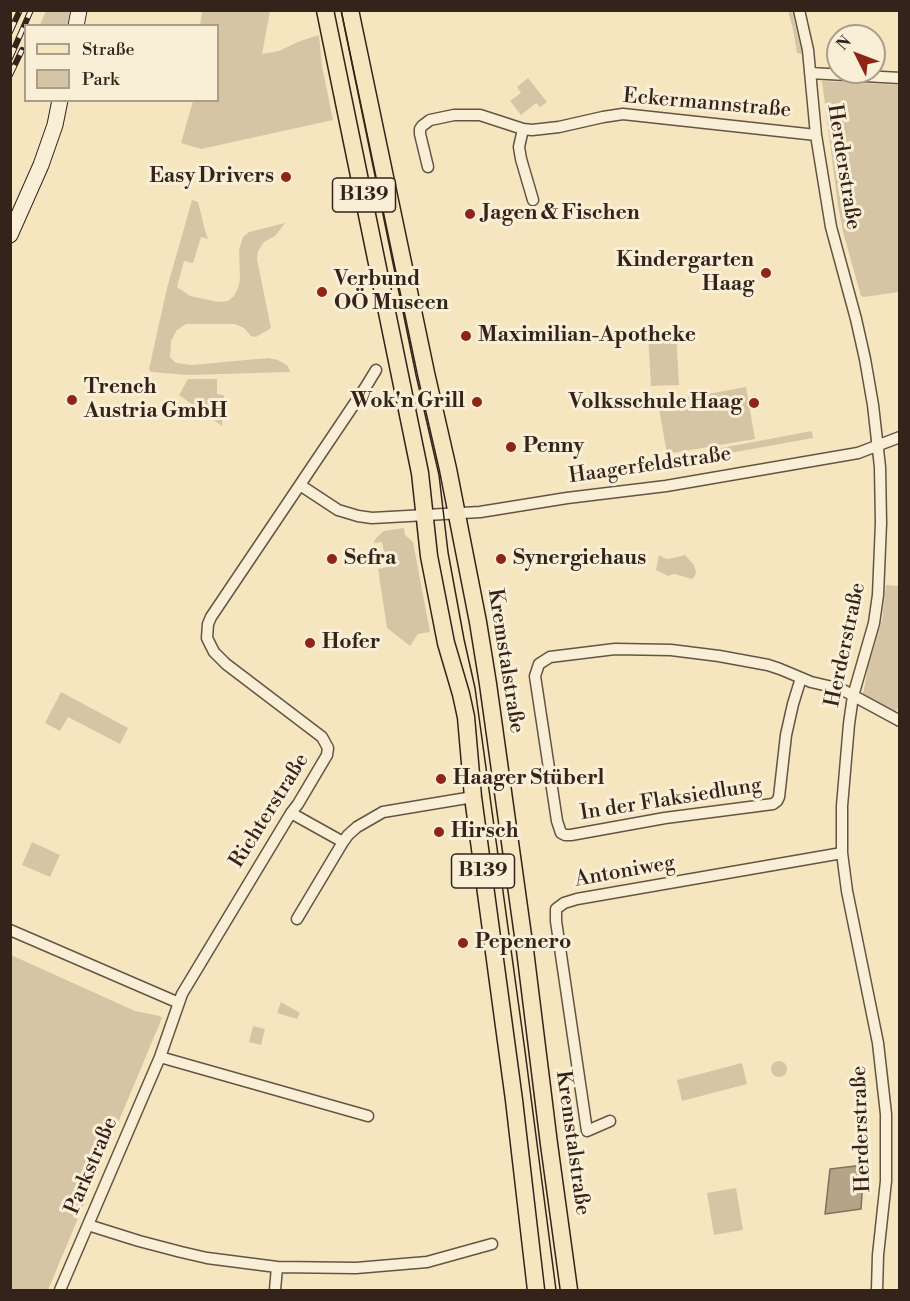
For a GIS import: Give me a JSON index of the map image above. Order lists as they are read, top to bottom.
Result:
{
  "streets": {
    "main road": ["B139", "Kremstalstraße"],
    "street": [
      "Eckermannstraße",
      "Herderstraße",
      "Haagerfeldstraße",
      "In der Flaksiedlung",
      "Richterstraße",
      "Antoniweg",
      "Parkstraße"
    ]
  },
  "crossings": [
    ["Eckermannstraße", "Herderstraße"],
    ["Herderstraße", "Haagerfeldstraße"],
    ["Herderstraße", "In der Flaksiedlung"],
    ["Herderstraße", "Antoniweg"],
    ["B139", "Haagerfeldstraße"],
    ["Haagerfeldstraße", "Kremstalstraße"],
    ["Richterstraße", "Parkstraße"]
  ],
  "places": [
    "Easy Drivers",
    "Jagen & Fischen",
    "Kindergarten Haag",
    "Verbund OÖ Museen",
    "Maximilian-Apotheke",
    "Trench Austria GmbH",
    "Wok'n Grill",
    "Volksschule Haag",
    "Penny",
    "Sefra",
    "Synergiehaus",
    "Hofer",
    "Haager Stüberl",
    "Hirsch",
    "Pepenero"
  ],
  "legend": ["Straße", "Park"],
  "north": "top left"
}
